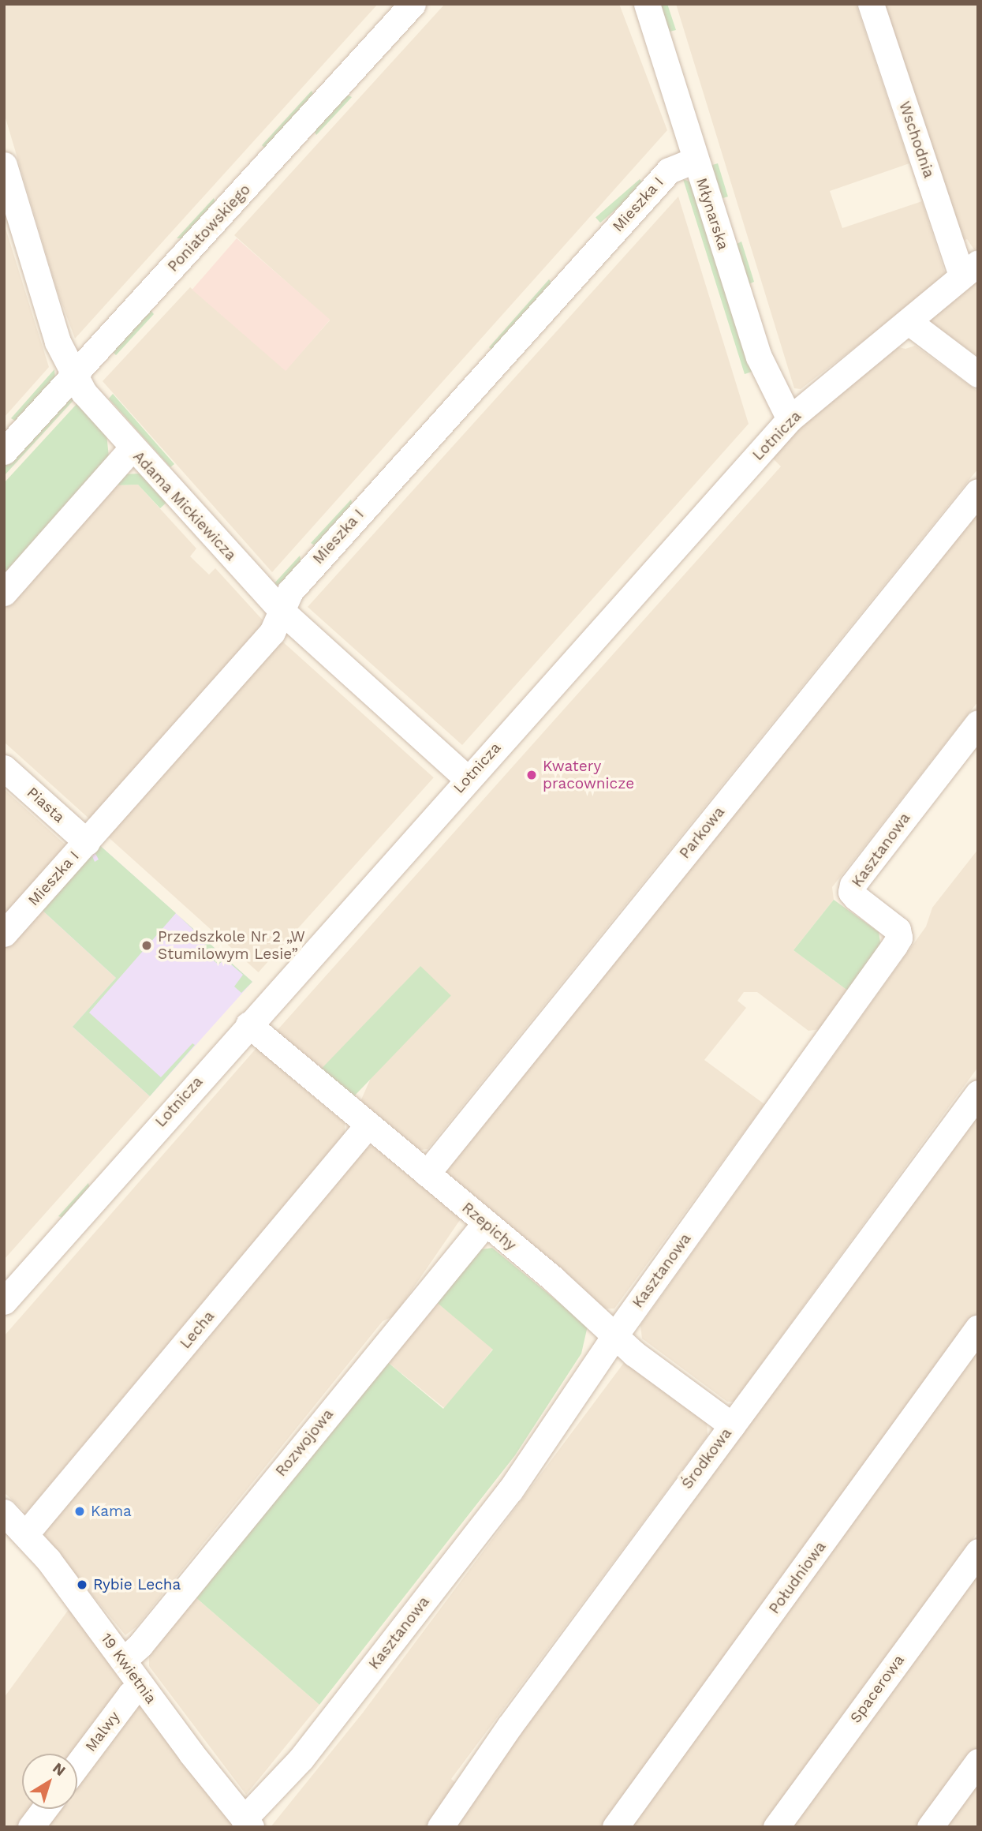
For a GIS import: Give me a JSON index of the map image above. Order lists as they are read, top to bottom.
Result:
{
  "streets": {
    "street": [
      "Wschodnia",
      "Mieszka I",
      "Młynarska",
      "Poniatowskiego",
      "Lotnicza",
      "Adama Mickiewicza",
      "Piasta",
      "Parkowa",
      "Kasztanowa",
      "Rzepichy",
      "Lecha",
      "Rozwojowa",
      "Środkowa",
      "Południowa",
      "19 Kwietnia",
      "Spacerowa",
      "Malwy"
    ]
  },
  "crossings": [
    ["Wschodnia", "Lotnicza"],
    ["Mieszka I", "Młynarska"],
    ["Mieszka I", "Adama Mickiewicza"],
    ["Mieszka I", "Piasta"],
    ["Młynarska", "Lotnicza"],
    ["Poniatowskiego", "Adama Mickiewicza"],
    ["Lotnicza", "Adama Mickiewicza"],
    ["Lotnicza", "Rzepichy"],
    ["Parkowa", "Rzepichy"],
    ["Kasztanowa", "Rzepichy"],
    ["Kasztanowa", "19 Kwietnia"],
    ["Rzepichy", "Lecha"],
    ["Rzepichy", "Rozwojowa"],
    ["Rzepichy", "Środkowa"],
    ["Lecha", "19 Kwietnia"],
    ["Rozwojowa", "19 Kwietnia"],
    ["19 Kwietnia", "Malwy"]
  ],
  "places": [
    "Kwatery pracownicze",
    "Przedszkole Nr 2 „W Stumilowym Lesie”",
    "Kama",
    "Rybie Lecha"
  ],
  "north": "top right"
}
